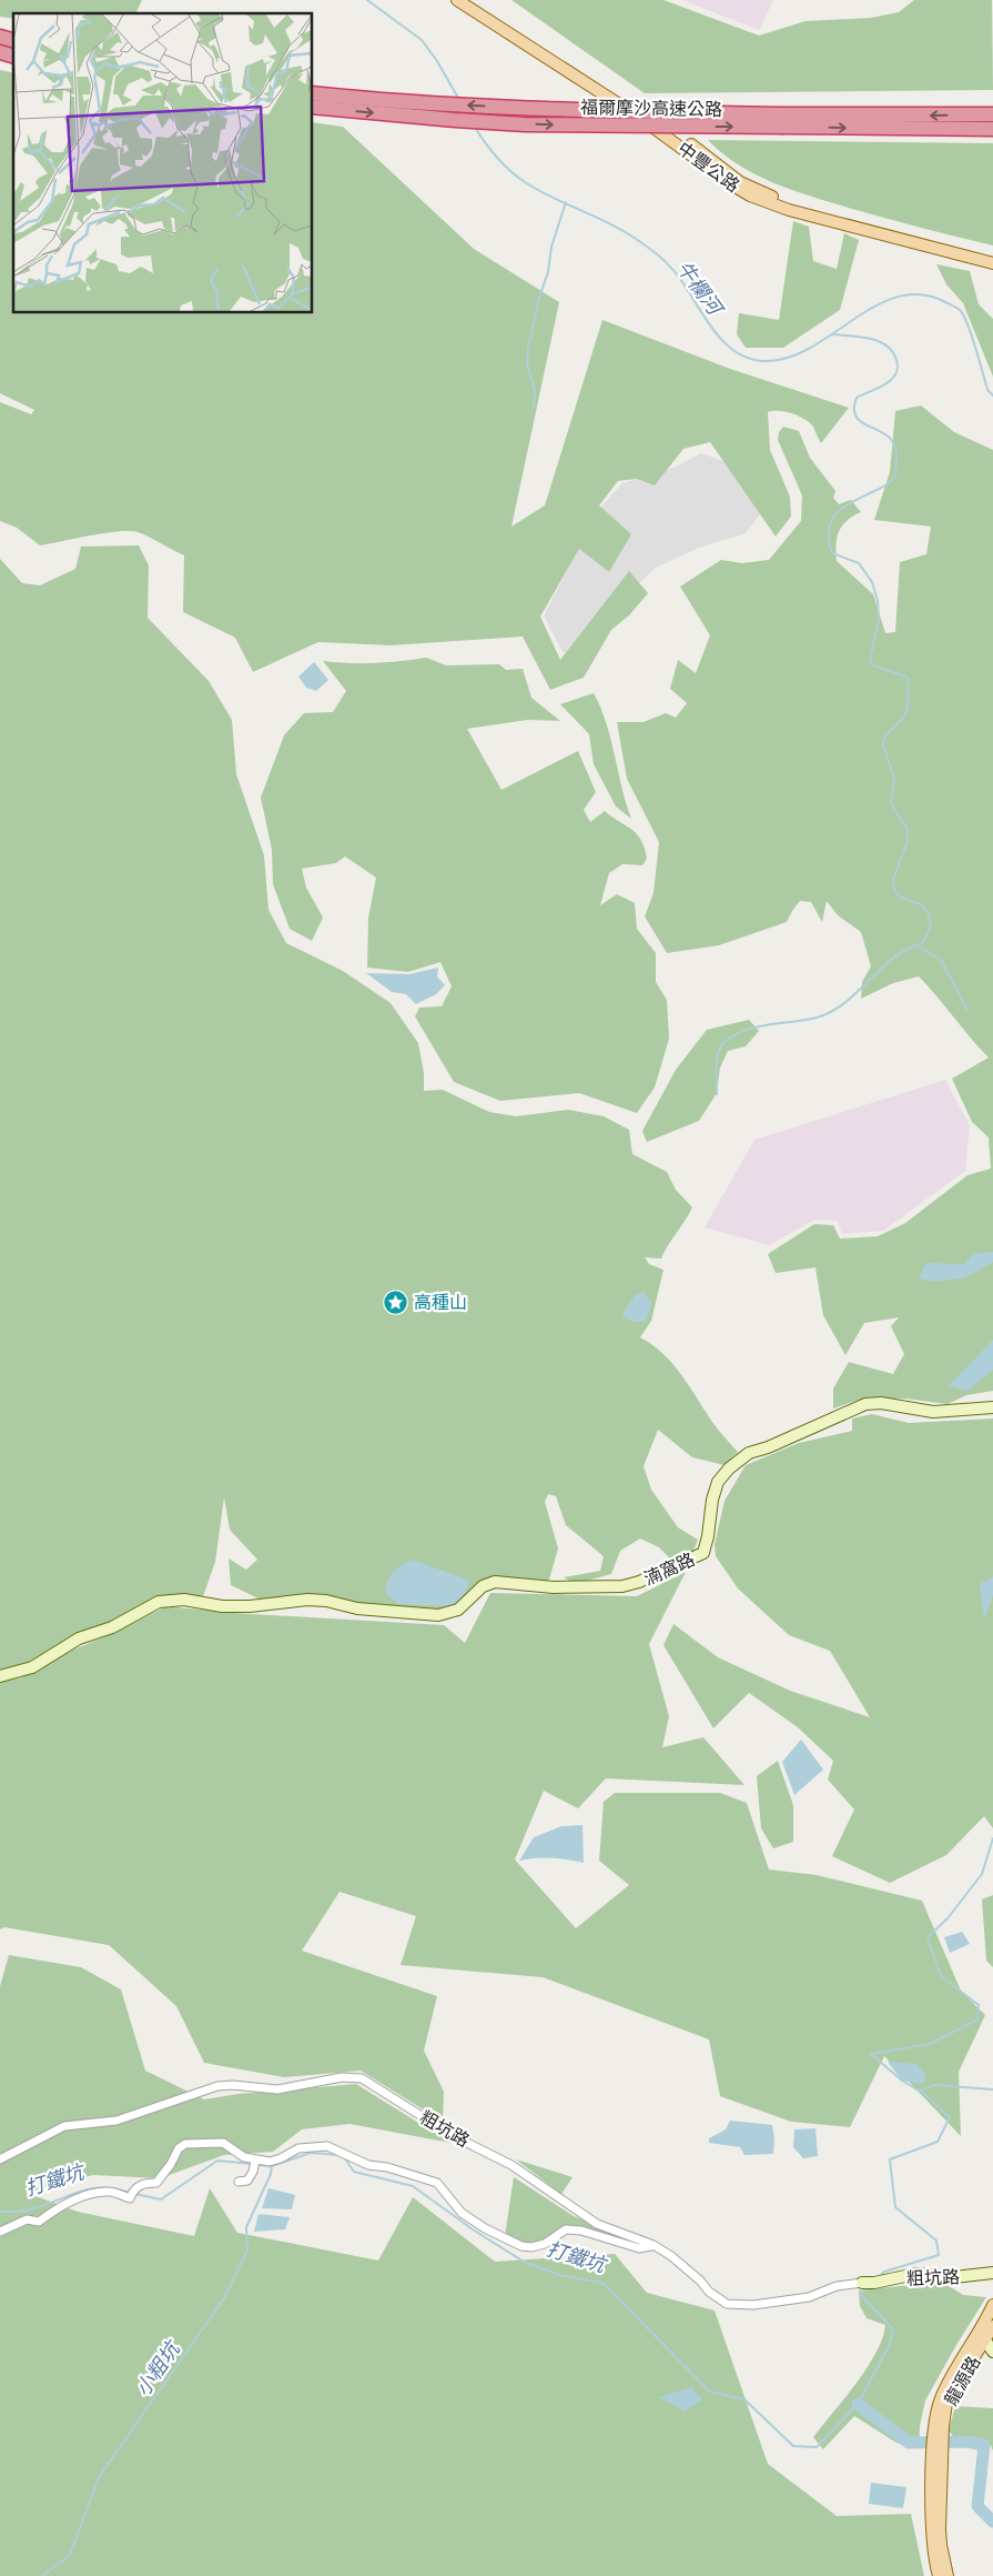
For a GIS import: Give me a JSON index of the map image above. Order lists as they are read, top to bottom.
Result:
{
  "streets": {
    "highway": ["福爾摩沙高速公路"],
    "main road": ["中豐公路", "龍源路"],
    "street": ["湳窩路", "粗坑路"]
  },
  "water": ["牛欄河", "打鐵坑", "小粗坑"],
  "places": {
    "place": ["高種山"]
  }
}
